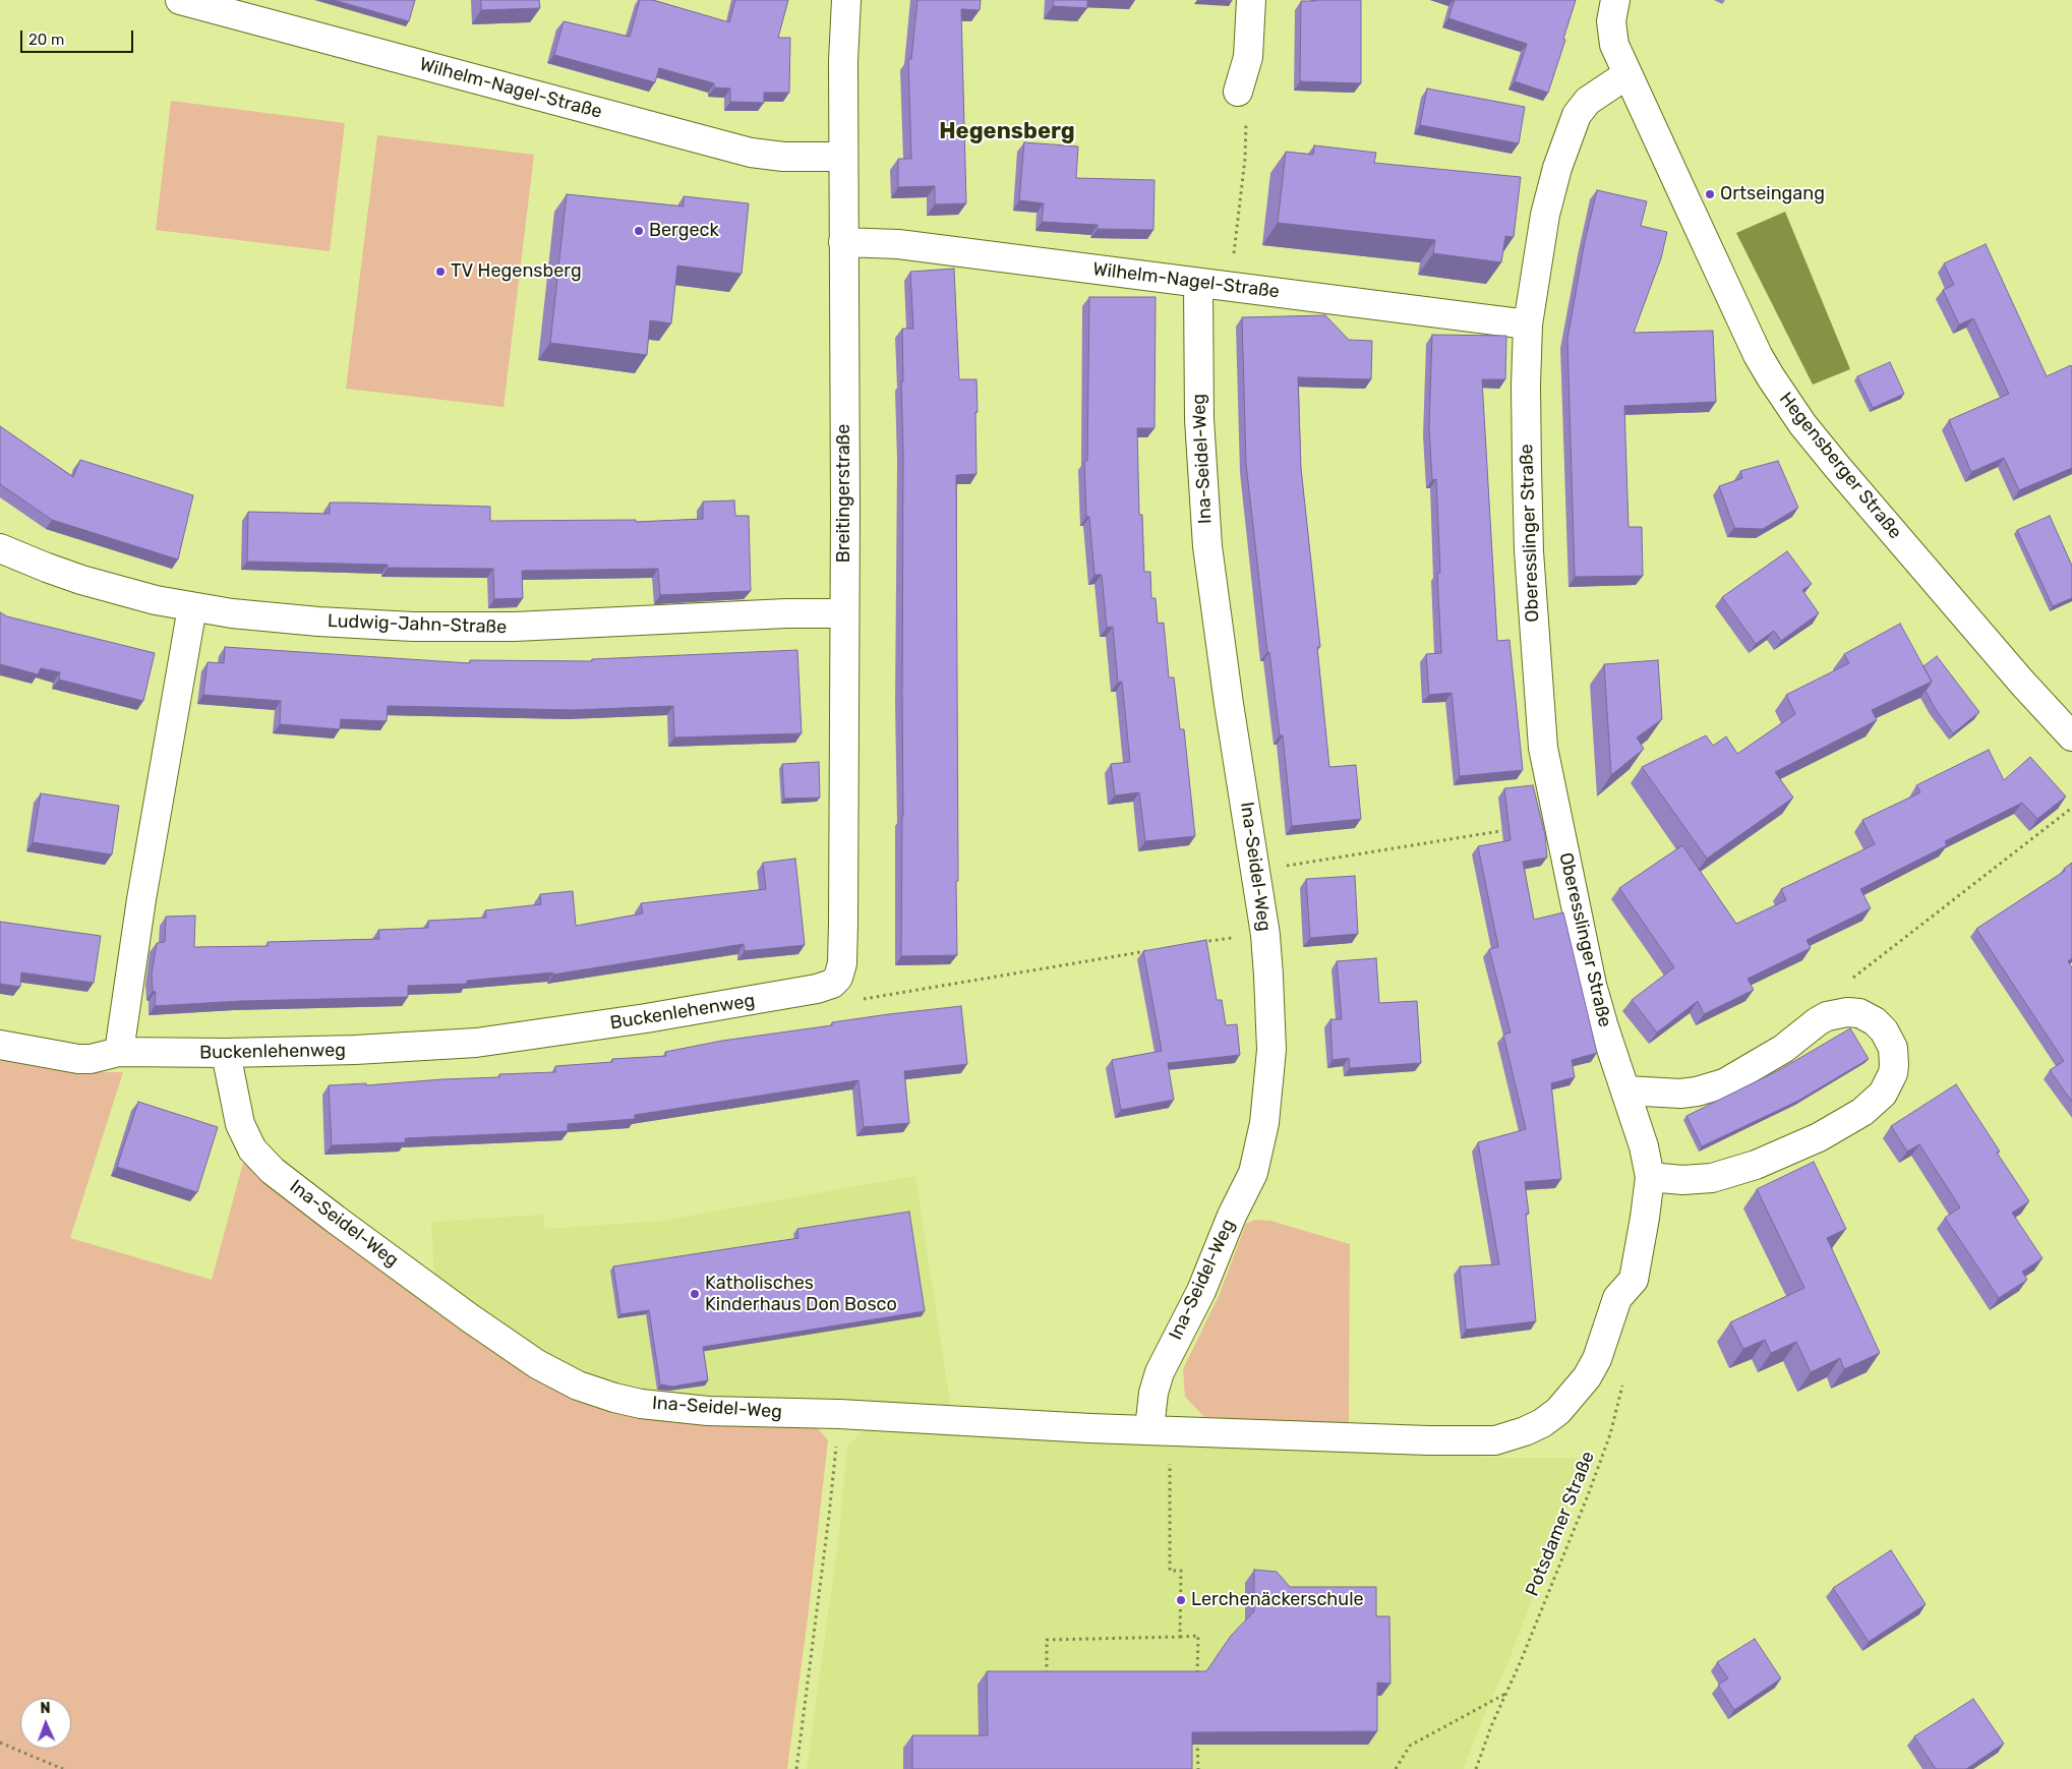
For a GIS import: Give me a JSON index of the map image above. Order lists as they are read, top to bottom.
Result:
{
  "streets": {
    "street": [
      "Wilhelm-Nagel-Straße",
      "Ina-Seidel-Weg",
      "Hegensberger Straße",
      "Breitingerstraße",
      "Oberesslinger Straße",
      "Ludwig-Jahn-Straße",
      "Buckenlehenweg"
    ],
    "path": ["Potsdamer Straße"]
  },
  "crossings": [
    ["Wilhelm-Nagel-Straße", "Ina-Seidel-Weg"],
    ["Wilhelm-Nagel-Straße", "Breitingerstraße"],
    ["Wilhelm-Nagel-Straße", "Oberesslinger Straße"],
    ["Ina-Seidel-Weg", "Oberesslinger Straße"],
    ["Ina-Seidel-Weg", "Buckenlehenweg"],
    ["Hegensberger Straße", "Oberesslinger Straße"],
    ["Breitingerstraße", "Ludwig-Jahn-Straße"],
    ["Breitingerstraße", "Buckenlehenweg"]
  ],
  "districts": ["Hegensberg"],
  "places": [
    "Ortseingang",
    "Bergeck",
    "TV Hegensberg",
    "Katholisches Kinderhaus Don Bosco",
    "Lerchenäckerschule"
  ],
  "scale_bar": "20 m",
  "north": "top"
}
